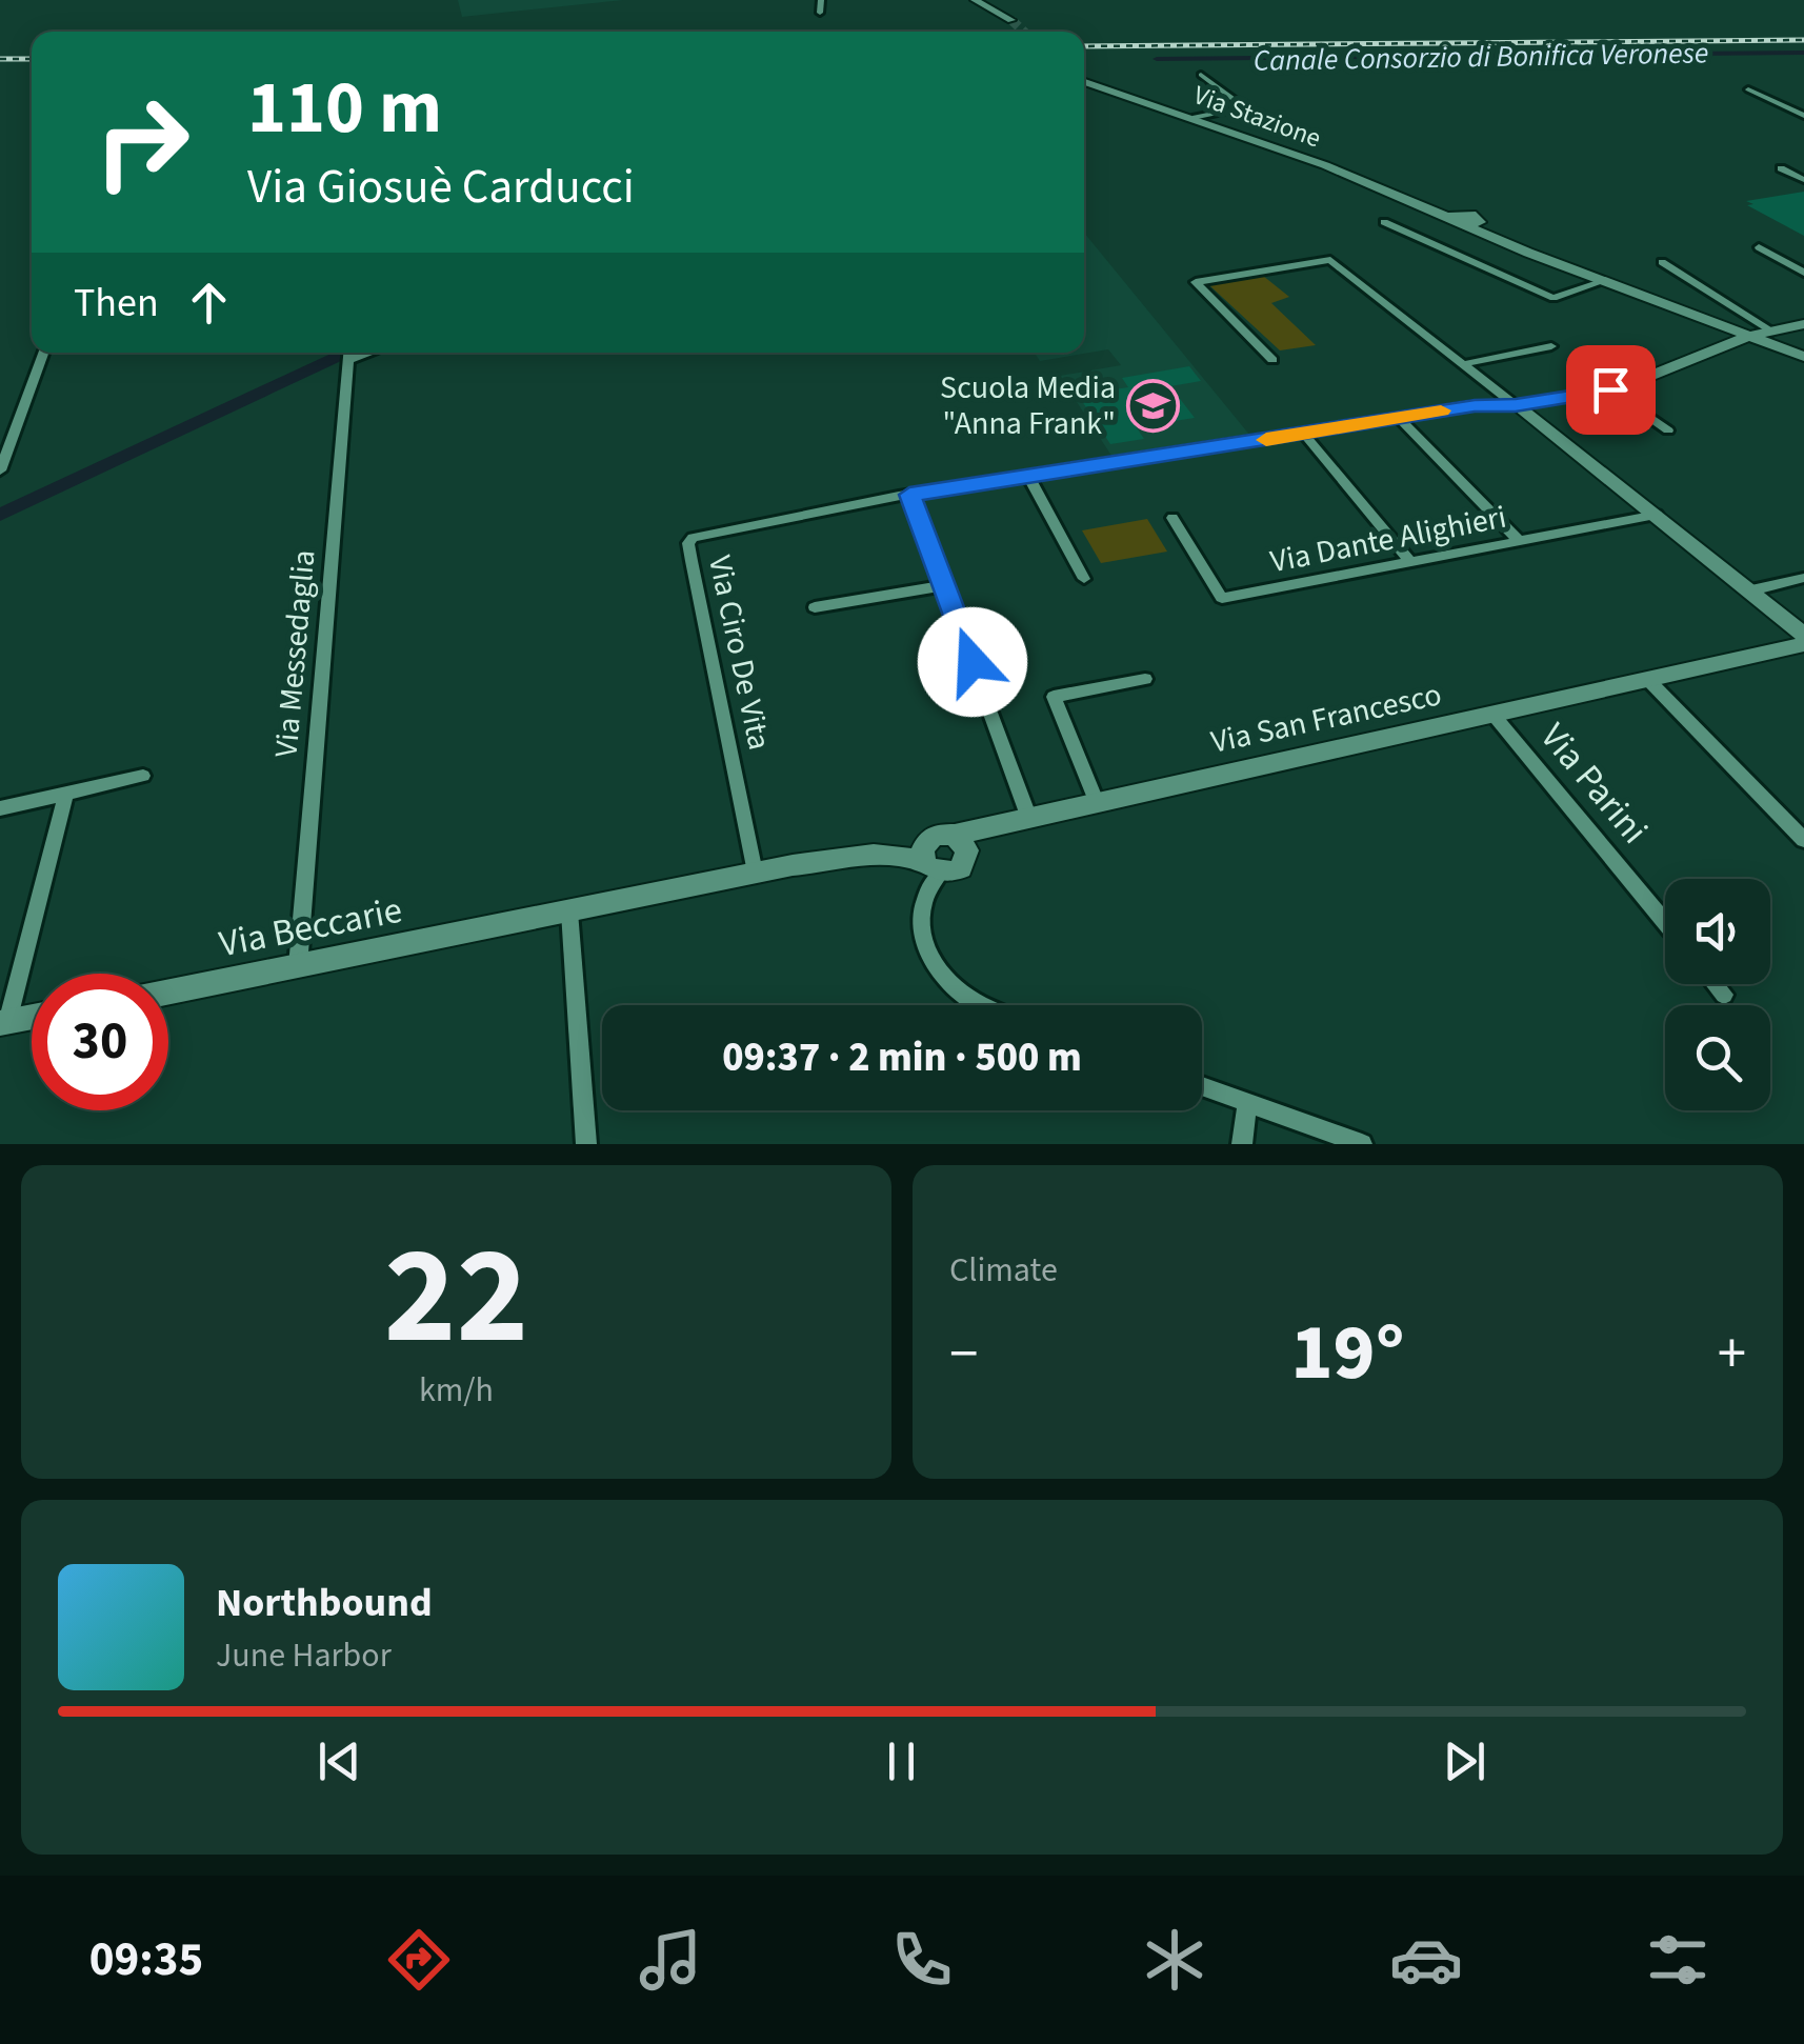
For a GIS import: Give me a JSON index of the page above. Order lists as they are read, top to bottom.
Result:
{
  "streets": {
    "main road": ["Via Stazione", "Via San Francesco", "Via Beccarie"],
    "street": [
      "Via Dante Alighieri",
      "Via Ciro De Vita",
      "Via Messedaglia",
      "Via Parini"
    ]
  },
  "crossings": [
    ["Via Messedaglia", "Via Beccarie"],
    ["Via San Francesco", "Via Parini"]
  ],
  "water": ["Canale Consorzio di Bonifica Veronese"],
  "places": {
    "school or university": ["Scuola Media \"Anna Frank\""]
  },
  "page": {
    "turn": ["110 m", "Via Giosuè Carducci"],
    "then": "Then",
    "limit": "30",
    "trip": "09:37 · 2 min · 500 m",
    "tile": [
      ["22", "km/h"],
      "Climate"
    ],
    "heat": ["−", "19°", "+"],
    "song": ["Northbound", "June Harbor"],
    "tabs": "09:35"
  }
}
